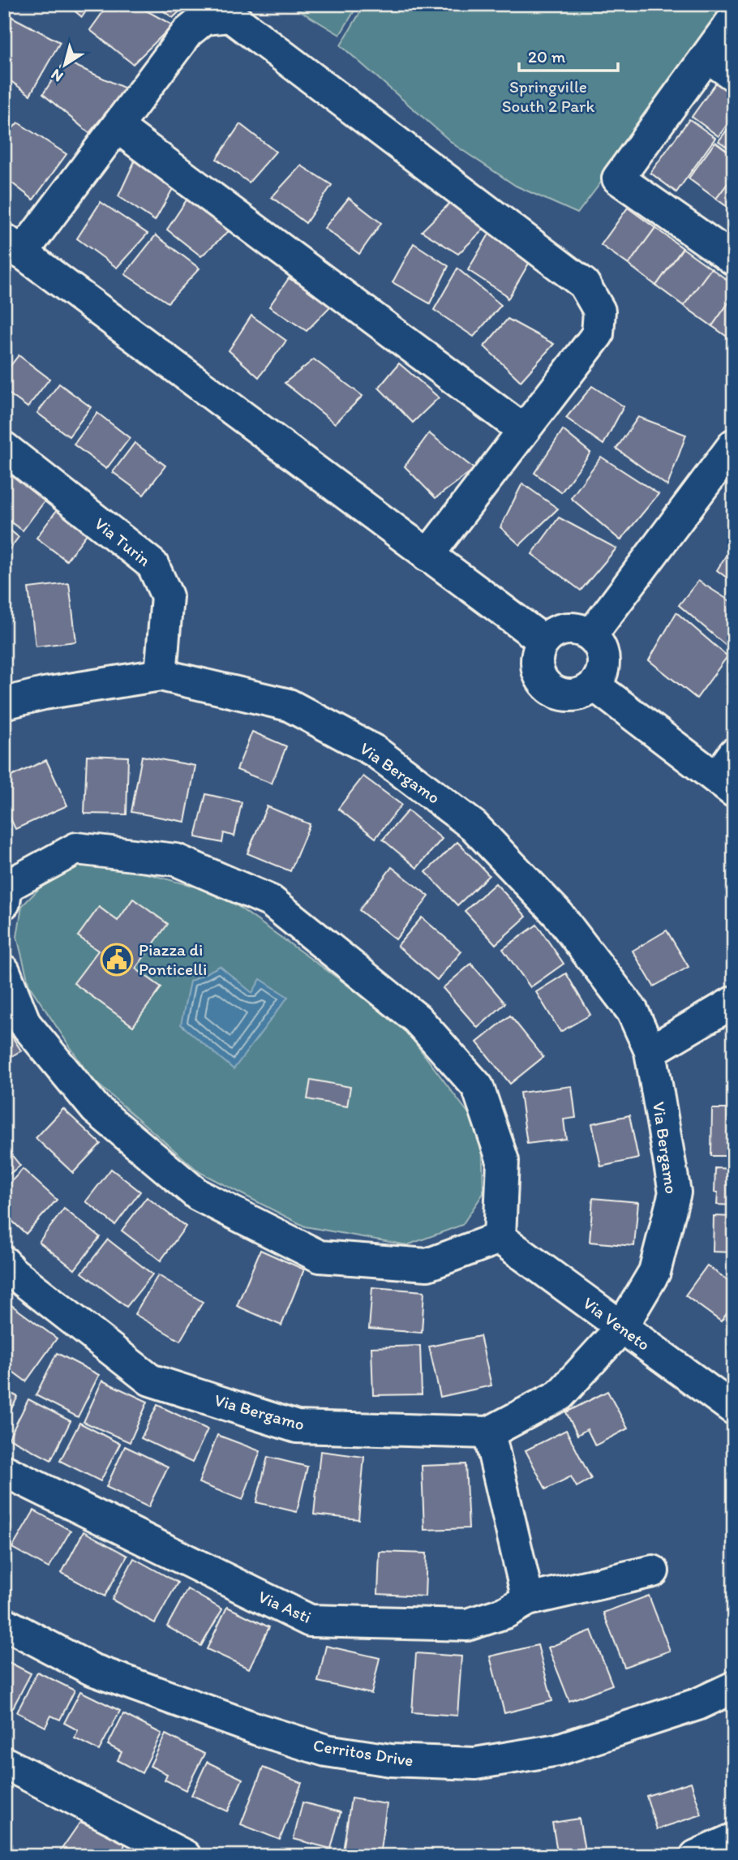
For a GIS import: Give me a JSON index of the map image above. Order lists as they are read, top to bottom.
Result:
{
  "streets": {
    "street": [
      "Via Turin",
      "Via Bergamo",
      "Via Veneto",
      "Via Asti",
      "Cerritos Drive"
    ]
  },
  "crossings": [
    ["Via Turin", "Via Bergamo"],
    ["Via Bergamo", "Via Veneto"]
  ],
  "parks": ["Springville South 2 Park"],
  "places": {
    "public building": ["Piazza di Ponticelli"]
  },
  "scale_bar": "20 m",
  "north": "bottom left"
}
